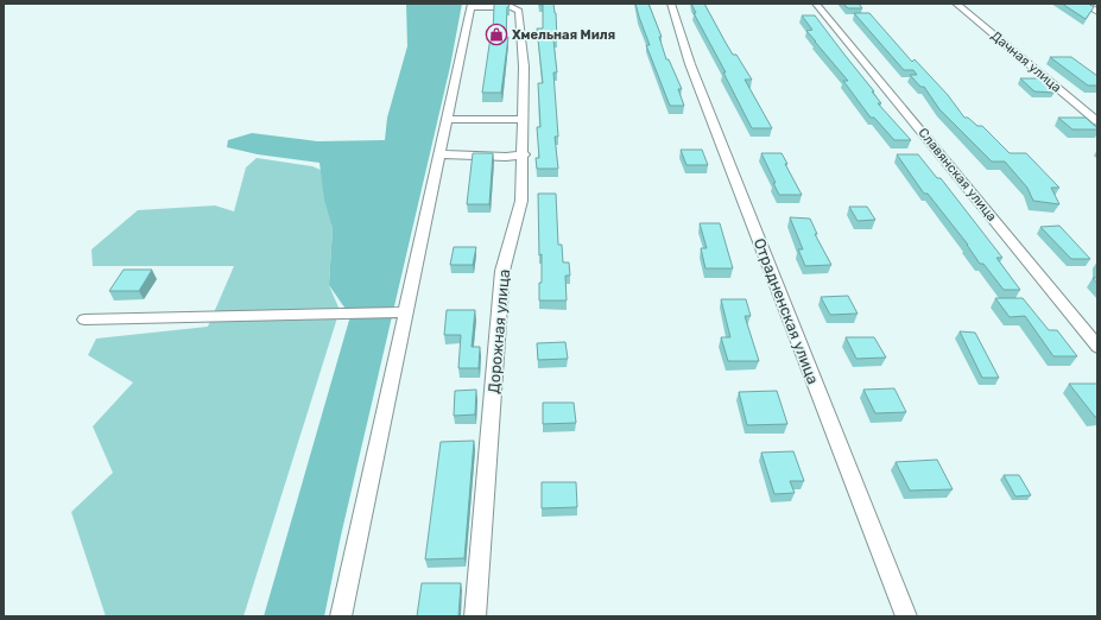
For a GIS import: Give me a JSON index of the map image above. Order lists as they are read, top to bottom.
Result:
{
  "streets": {
    "street": [
      "Дачная улица",
      "Славянская улица",
      "Отрадненская улица",
      "Дорожная улица"
    ]
  },
  "places": {
    "shop": ["Хмельная Миля"]
  }
}
